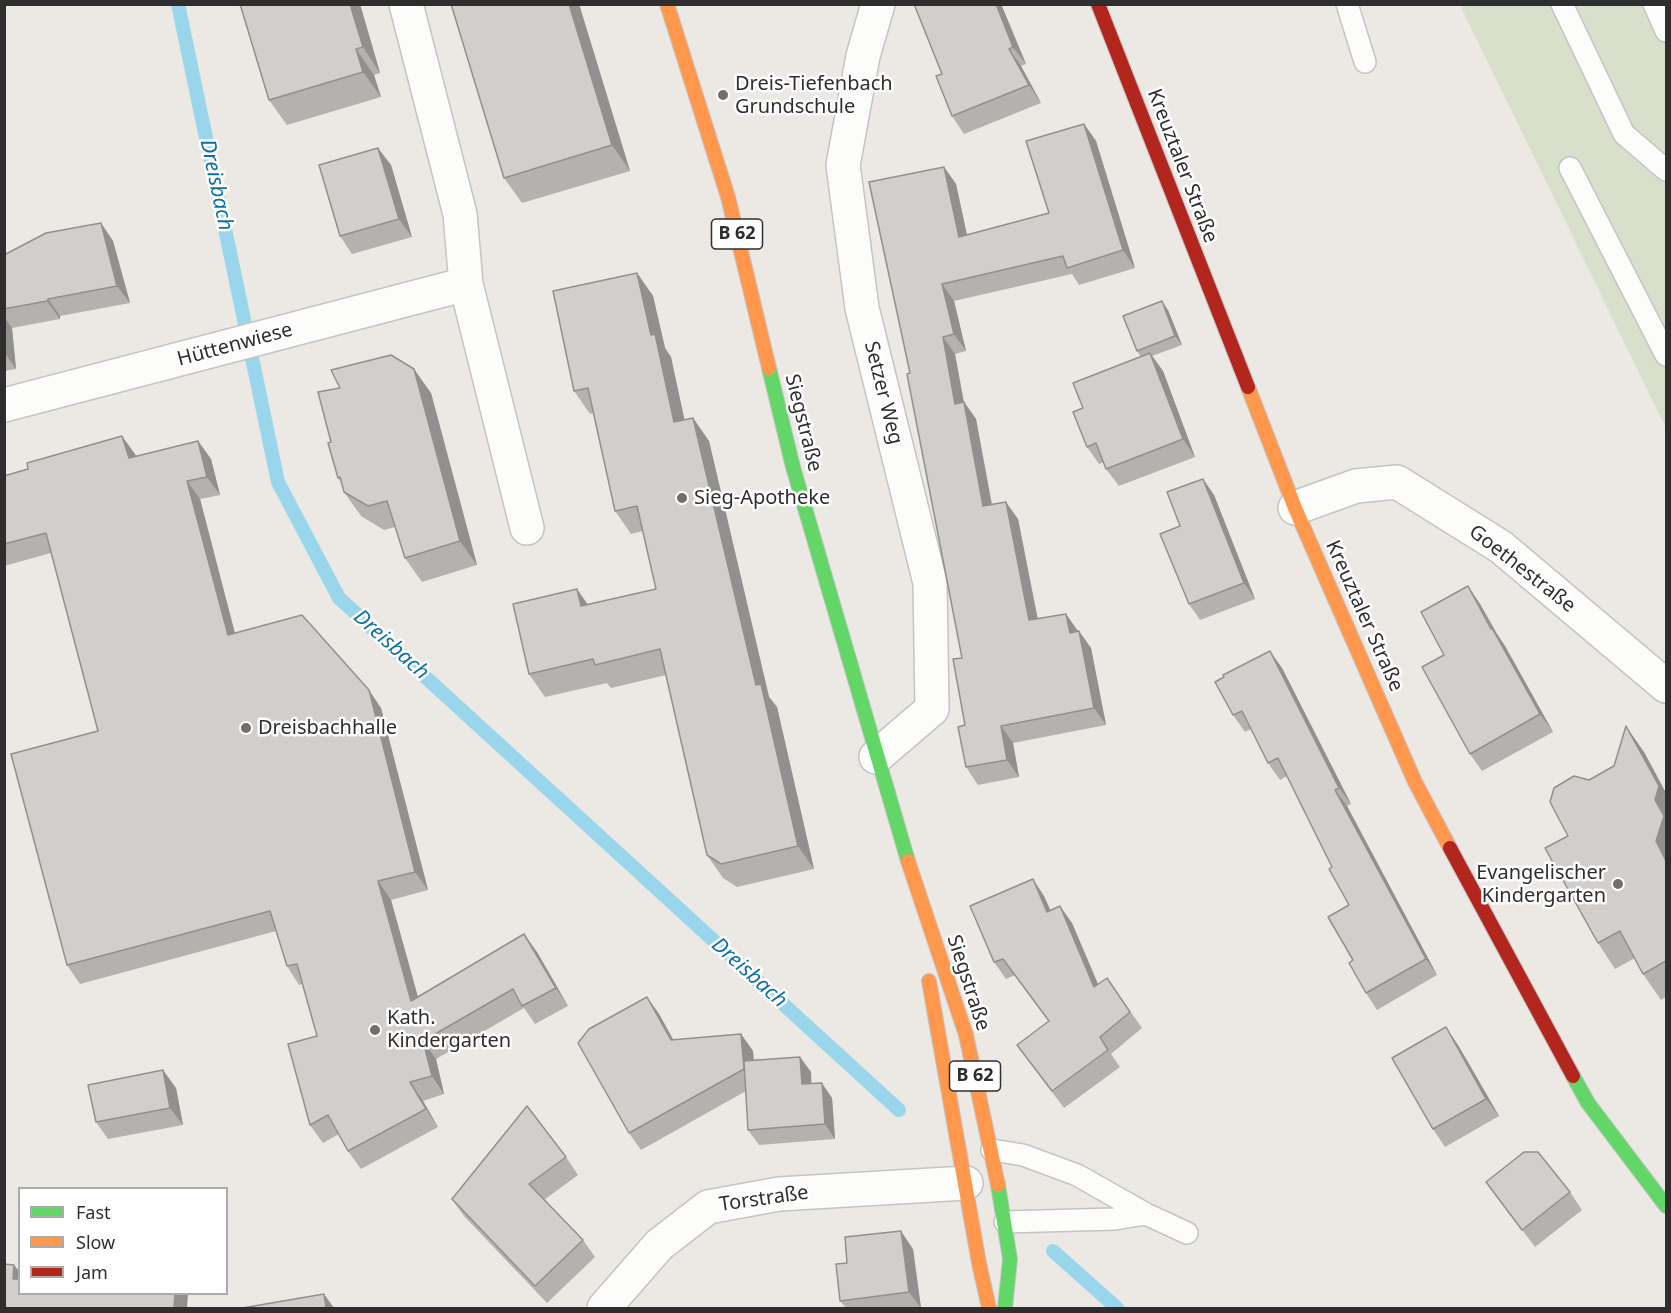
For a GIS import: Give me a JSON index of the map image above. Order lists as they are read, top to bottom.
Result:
{
  "streets": {
    "main road": ["Kreuztaler Straße", "B 62", "Siegstraße"],
    "street": [
      "Hüttenwiese",
      "Setzer Weg",
      "Goethestraße",
      "Torstraße"
    ]
  },
  "crossings": [
    ["Kreuztaler Straße", "Goethestraße"],
    ["Setzer Weg", "Siegstraße"],
    ["Siegstraße", "Torstraße"]
  ],
  "water": ["Dreisbach"],
  "places": [
    "Dreis-Tiefenbach Grundschule",
    "Sieg-Apotheke",
    "Dreisbachhalle",
    "Evangelischer Kindergarten",
    "Kath. Kindergarten"
  ],
  "legend": ["Fast", "Slow", "Jam"]
}
